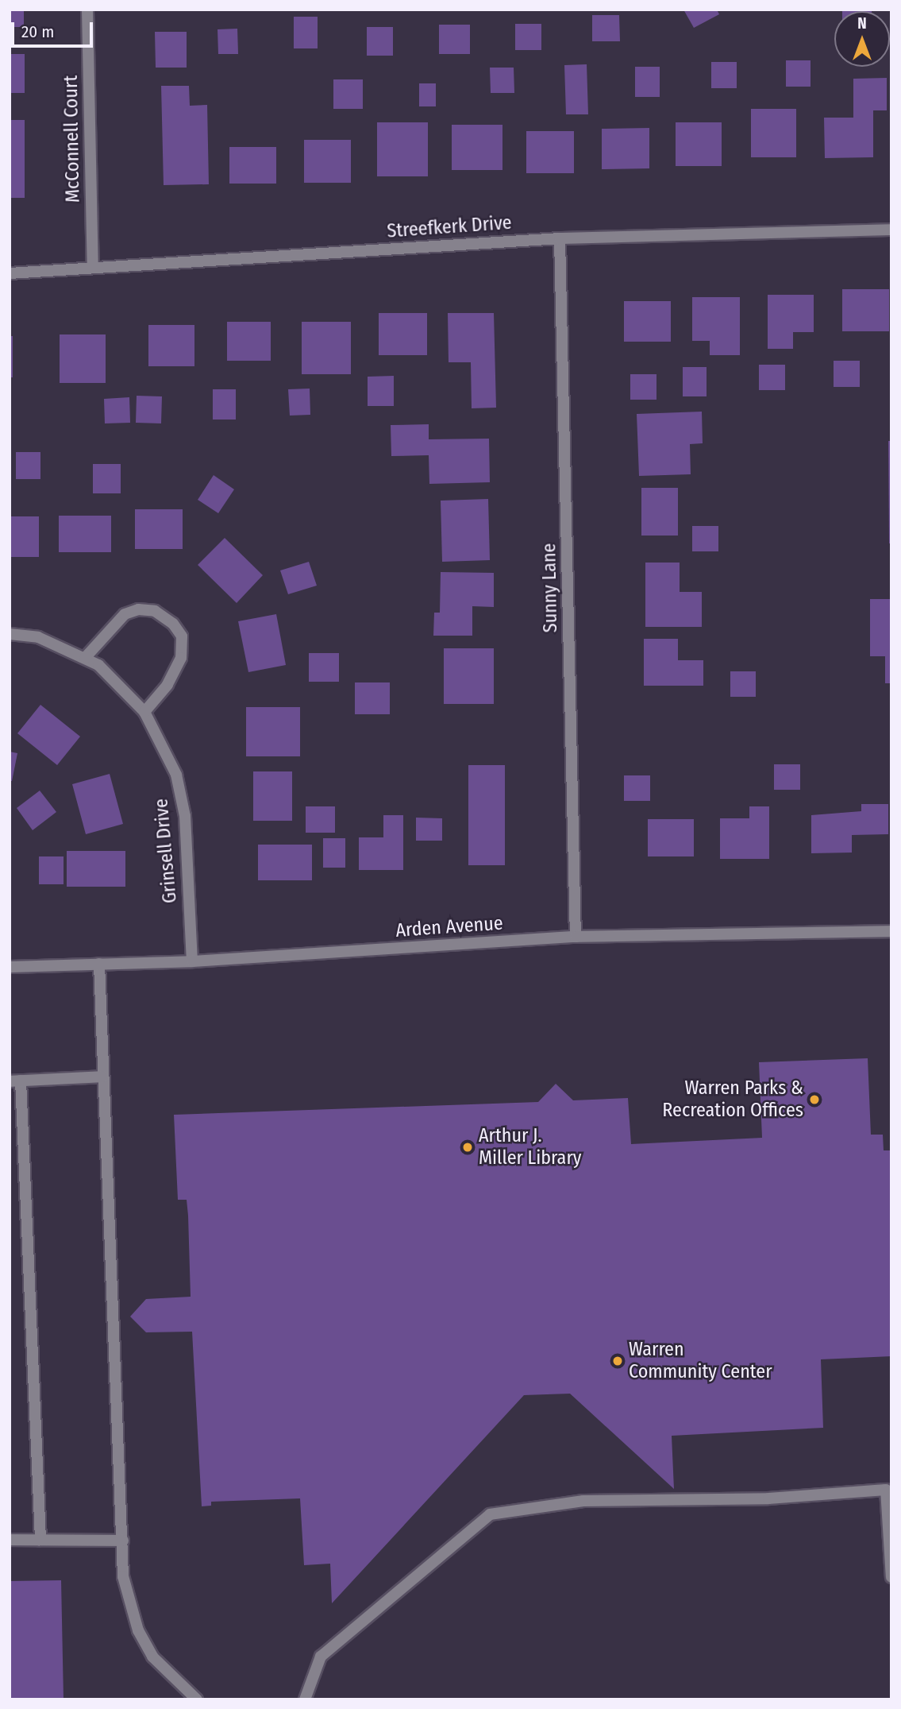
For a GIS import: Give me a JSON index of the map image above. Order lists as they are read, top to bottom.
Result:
{
  "streets": {
    "street": [
      "McConnell Court",
      "Streefkerk Drive",
      "Sunny Lane",
      "Grinsell Drive",
      "Arden Avenue"
    ]
  },
  "crossings": [
    ["McConnell Court", "Streefkerk Drive"],
    ["Streefkerk Drive", "Sunny Lane"],
    ["Sunny Lane", "Arden Avenue"],
    ["Grinsell Drive", "Arden Avenue"]
  ],
  "places": ["Warren Parks & Recreation Offices", "Arthur J. Miller Library", "Warren Community Center"],
  "scale_bar": "20 m",
  "north": "top"
}
